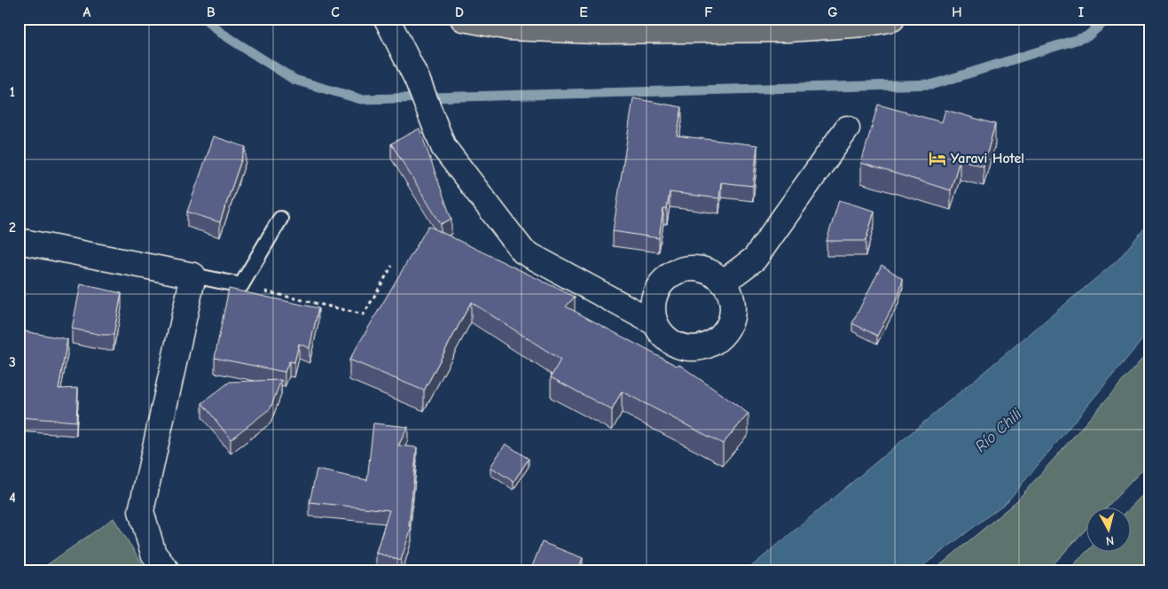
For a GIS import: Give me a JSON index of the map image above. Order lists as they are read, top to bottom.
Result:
{
  "water": ["Río Chili"],
  "places": {
    "hotel": ["Yaravi Hotel"]
  },
  "north": "bottom",
  "grid": {
    "columns": [
      "A",
      "B",
      "C",
      "D",
      "E",
      "F",
      "G",
      "H",
      "I"
    ],
    "rows": [
      "1",
      "2",
      "3",
      "4"
    ]
  }
}
